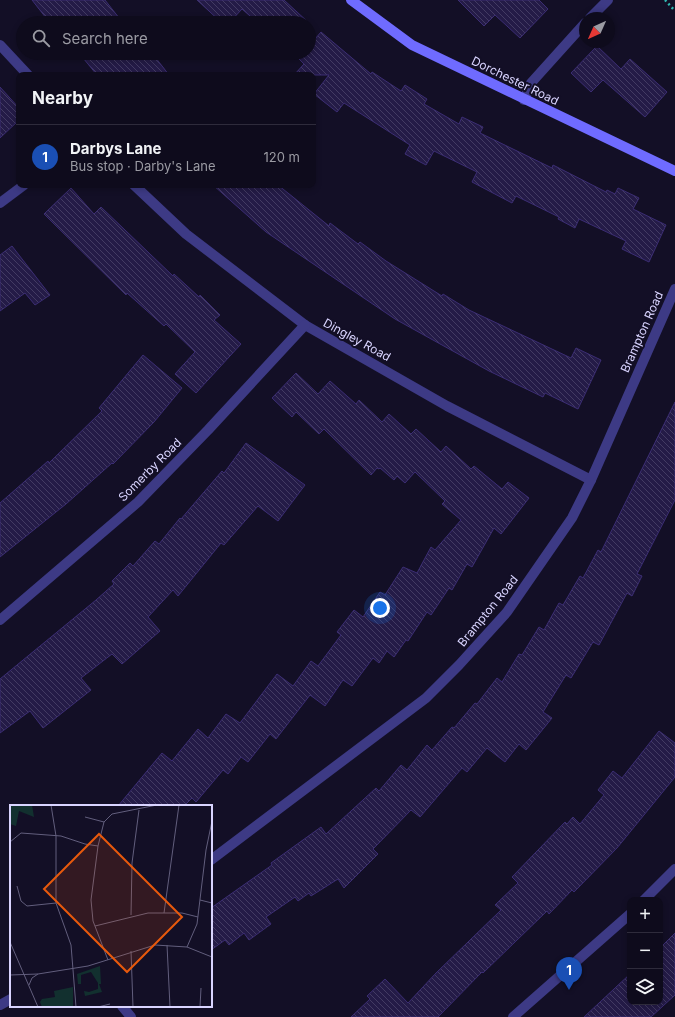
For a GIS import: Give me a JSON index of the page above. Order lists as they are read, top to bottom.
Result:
{
  "streets": {
    "street": [
      "Dorchester Road",
      "Brampton Road",
      "Dingley Road",
      "Somerby Road"
    ]
  },
  "crossings": [
    ["Brampton Road", "Dingley Road"],
    ["Dingley Road", "Somerby Road"]
  ],
  "north": "bottom left",
  "page": {
    "search": "Search here",
    "heading": "Nearby",
    "list": [
      {
        "mark": "1",
        "name": "Darbys Lane",
        "note": "Bus stop · Darby's Lane",
        "value": "120 m"
      }
    ],
    "map_buttons": ["+", "−"],
    "pins": "1"
  }
}
